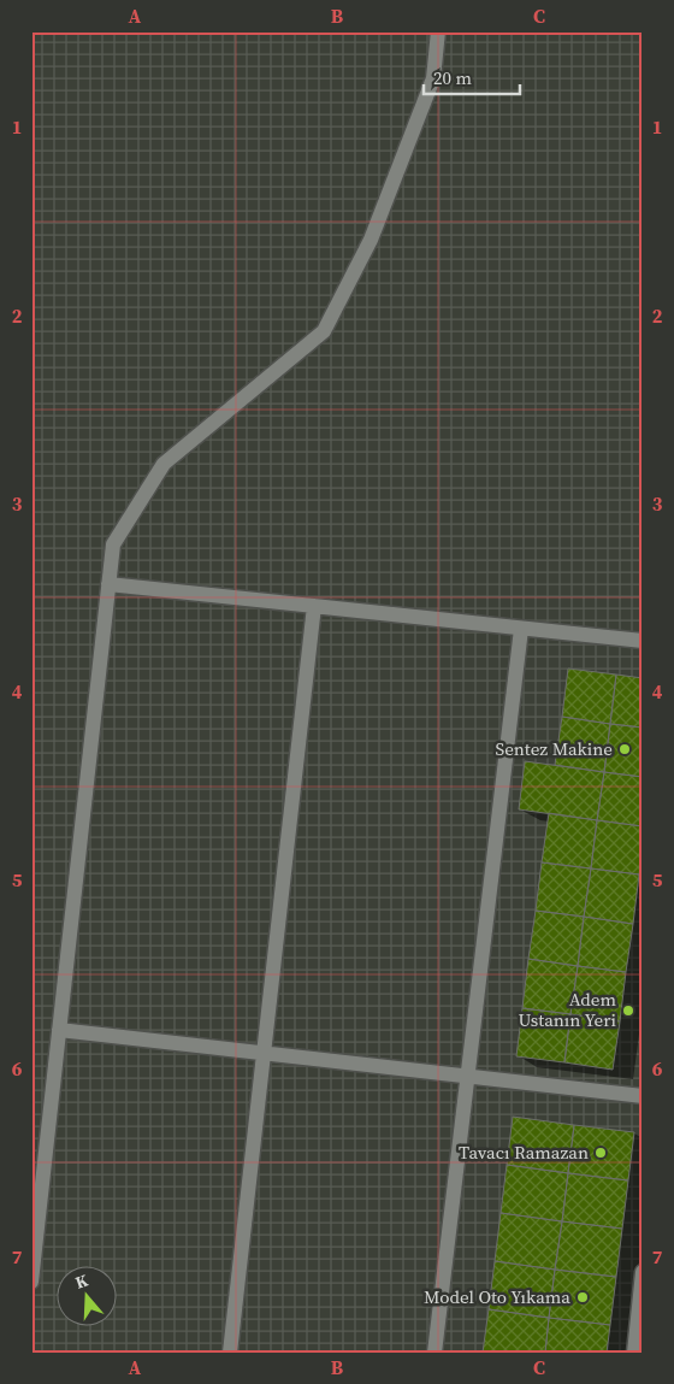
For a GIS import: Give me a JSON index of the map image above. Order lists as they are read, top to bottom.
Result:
{
  "places": [
    "Sentez Makine",
    "Adem Ustanın Yeri",
    "Tavacı Ramazan",
    "Model Oto Yıkama"
  ],
  "scale_bar": "20 m",
  "north": "top",
  "grid": {
    "columns": ["A", "B", "C"],
    "rows": [
      "1",
      "2",
      "3",
      "4",
      "5",
      "6",
      "7"
    ]
  }
}
